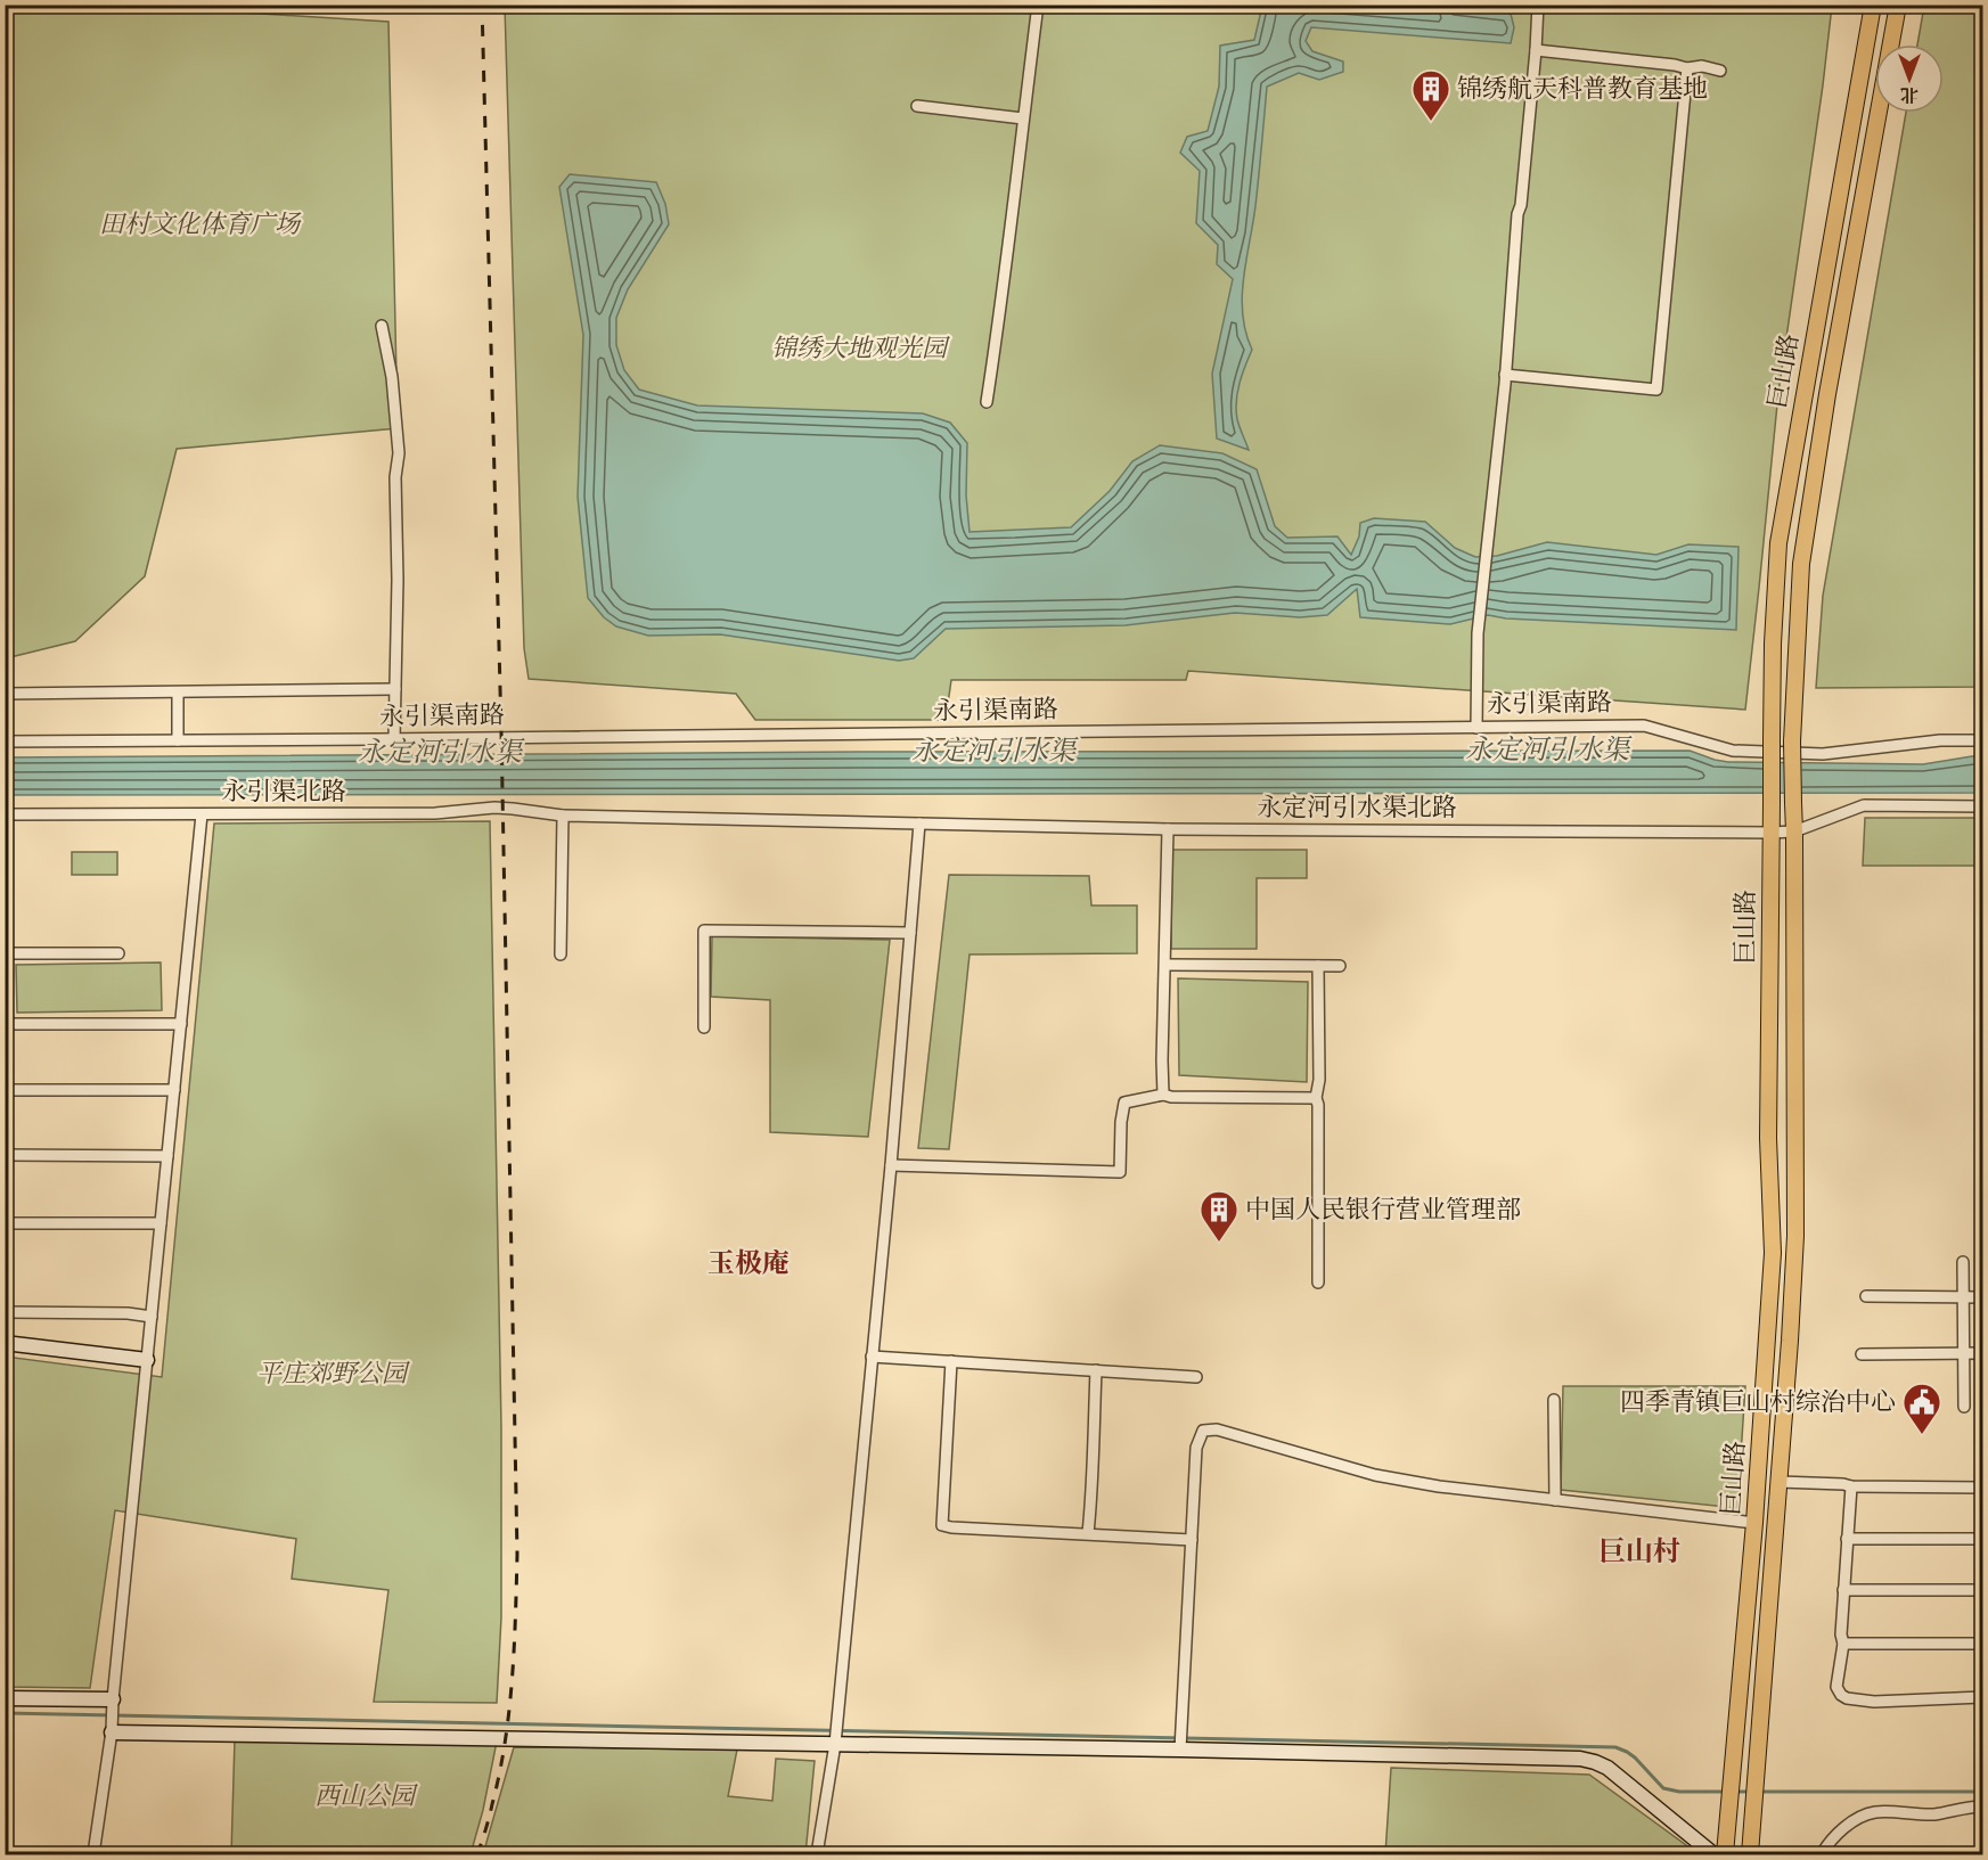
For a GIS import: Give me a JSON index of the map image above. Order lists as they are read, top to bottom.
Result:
{
  "streets": {
    "main road": ["巨山路"],
    "street": ["永引渠南路", "永引渠北路", "永定河引水渠北路"]
  },
  "crossings": [
    ["巨山路", "永定河引水渠北路"],
    ["永引渠北路", "永定河引水渠北路"]
  ],
  "districts": ["玉极庵", "巨山村"],
  "water": ["永定河引水渠"],
  "parks": [
    "田村文化体育广场",
    "锦绣大地观光园",
    "平庄郊野公园",
    "西山公园"
  ],
  "places": {
    "building": ["锦绣航天科普教育基地", "中国人民银行营业管理部"],
    "public building": ["四季青镇巨山村综治中心"]
  },
  "north": "bottom"
}
